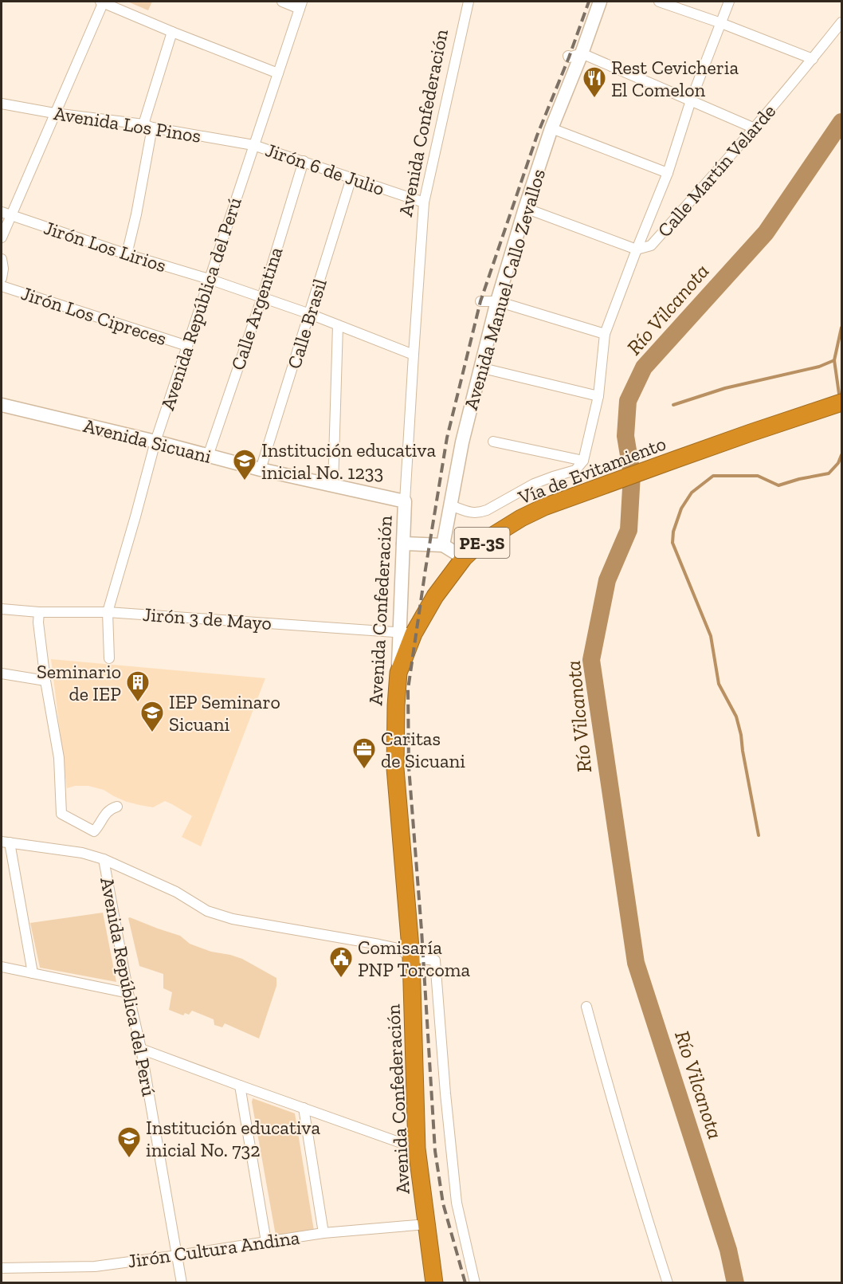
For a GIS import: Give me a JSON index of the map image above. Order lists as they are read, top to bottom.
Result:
{
  "streets": {
    "highway": ["Avenida Confederación", "Vía de Evitamiento", "PE-3S"],
    "street": [
      "Avenida Los Pinos",
      "Jirón 6 de Julio",
      "Calle Martín Velarde",
      "Jirón Los Lirios",
      "Avenida Manuel Callo Zevallos",
      "Avenida República del Perú",
      "Calle Argentina",
      "Jirón Los Cipreces",
      "Calle Brasil",
      "Avenida Sicuani",
      "Jirón 3 de Mayo",
      "Jirón Cultura Andina"
    ]
  },
  "crossings": [
    ["Avenida Confederación", "Jirón 6 de Julio"],
    ["Avenida Confederación", "Jirón Los Lirios"],
    ["Avenida Confederación", "Avenida Sicuani"],
    ["Avenida Confederación", "Vía de Evitamiento"],
    ["Avenida Confederación", "Jirón 3 de Mayo"],
    ["Avenida Confederación", "Jirón Cultura Andina"],
    ["Avenida Los Pinos", "Jirón 6 de Julio"],
    ["Avenida Los Pinos", "Avenida República del Perú"],
    ["Jirón 6 de Julio", "Avenida República del Perú"],
    ["Jirón 6 de Julio", "Calle Argentina"],
    ["Jirón 6 de Julio", "Calle Brasil"],
    ["Jirón Los Lirios", "Avenida República del Perú"],
    ["Jirón Los Lirios", "Calle Argentina"],
    ["Jirón Los Lirios", "Calle Brasil"],
    ["Avenida República del Perú", "Jirón Los Cipreces"],
    ["Avenida República del Perú", "Avenida Sicuani"],
    ["Avenida República del Perú", "Jirón 3 de Mayo"],
    ["Avenida República del Perú", "Jirón Cultura Andina"],
    ["Calle Argentina", "Avenida Sicuani"],
    ["Calle Brasil", "Avenida Sicuani"],
    ["Vía de Evitamiento", "Jirón 3 de Mayo"]
  ],
  "water": ["Río Vilcanota"],
  "places": {
    "restaurant": ["Rest Cevicheria El Comelon"],
    "school or university": ["Institución educativa inicial No. 1233", "IEP Seminaro Sicuani", "Institución educativa inicial No. 732"],
    "building": ["Seminario de IEP"],
    "office": ["Caritas de Sicuani"],
    "public building": ["Comisaría PNP Torcoma"]
  }
}
